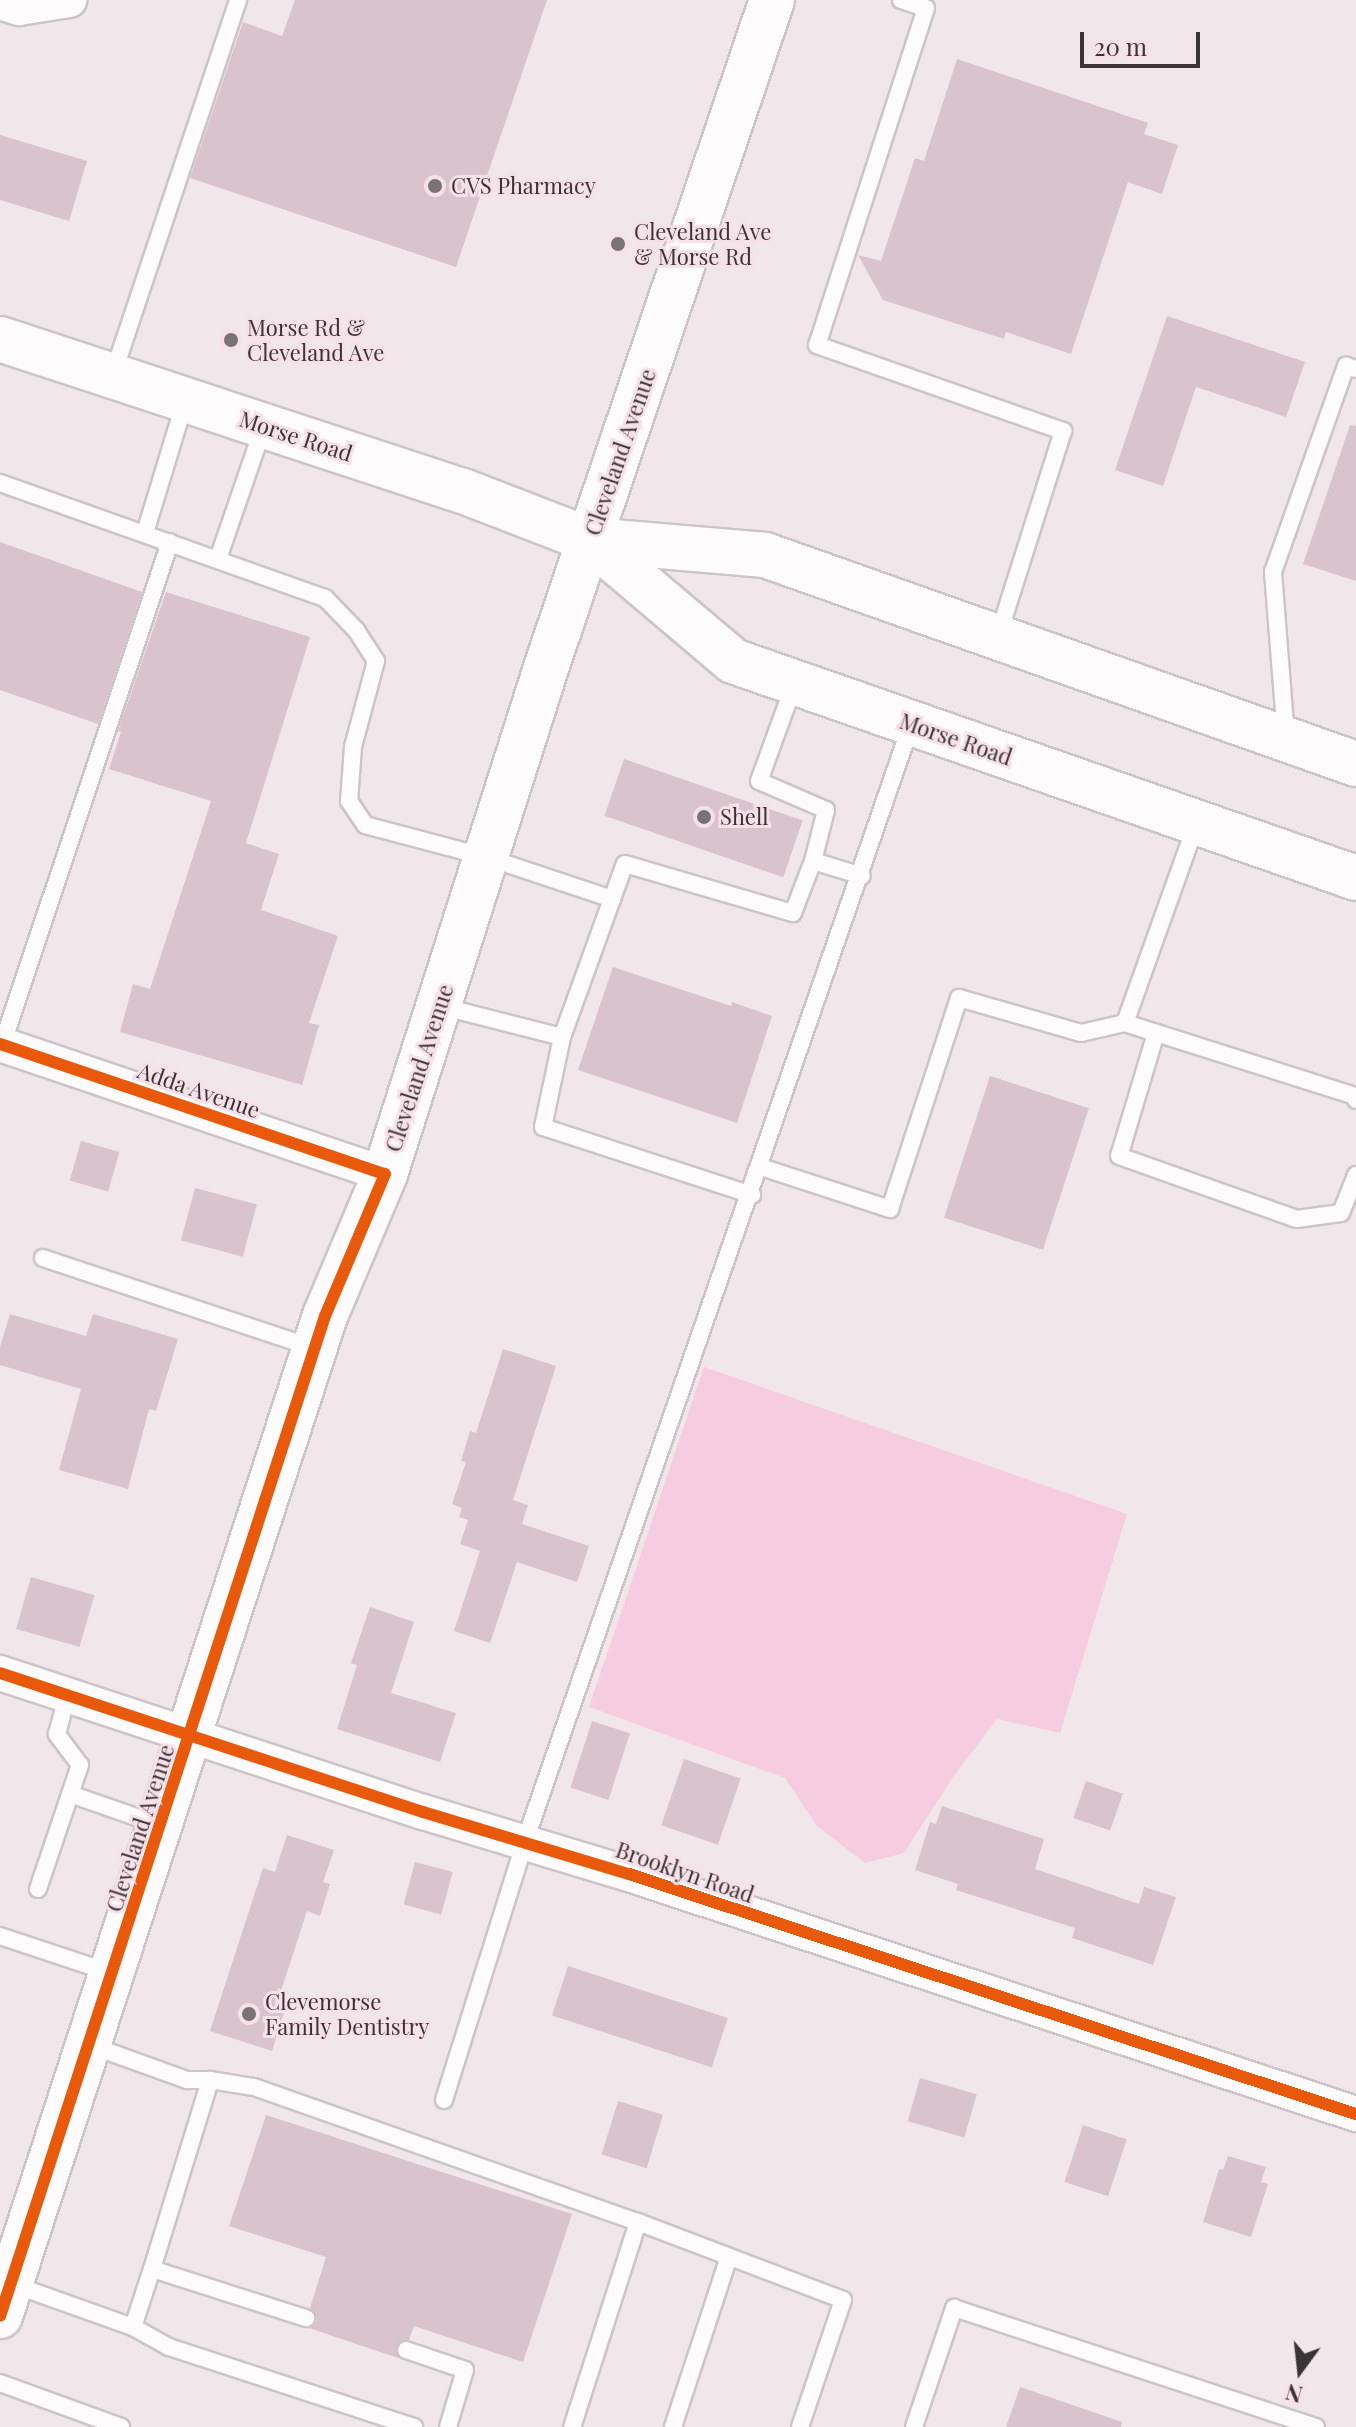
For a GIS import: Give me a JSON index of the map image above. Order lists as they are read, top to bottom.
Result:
{
  "streets": {
    "main road": ["Morse Road", "Cleveland Avenue"],
    "street": ["Adda Avenue", "Brooklyn Road"]
  },
  "crossings": [
    ["Morse Road", "Cleveland Avenue"],
    ["Cleveland Avenue", "Adda Avenue"],
    ["Cleveland Avenue", "Brooklyn Road"]
  ],
  "places": [
    "CVS Pharmacy",
    "Cleveland Ave & Morse Rd",
    "Morse Rd & Cleveland Ave",
    "Shell",
    "Clevemorse Family Dentistry"
  ],
  "scale_bar": "20 m",
  "north": "bottom"
}
